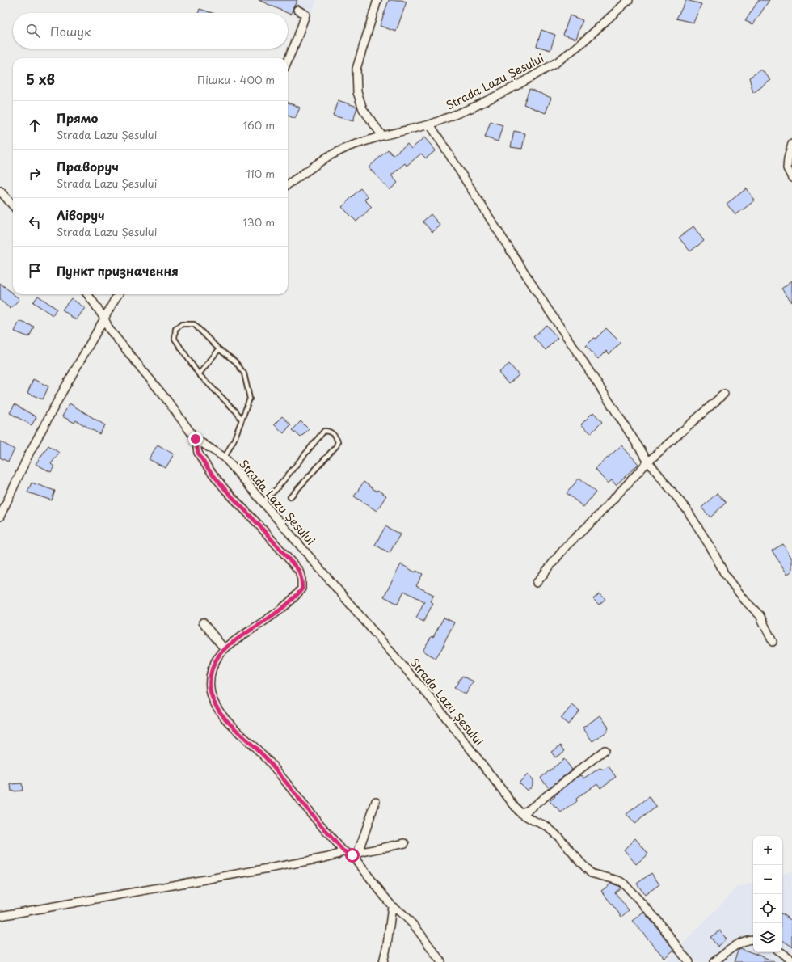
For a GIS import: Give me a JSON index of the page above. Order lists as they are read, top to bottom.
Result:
{
  "streets": {
    "street": ["Strada Lazu Șesului"]
  },
  "page": {
    "search": "Пошук",
    "heading": ["5 хв", "Пішки · 400 m"],
    "list": [
      ["Прямо", "Strada Lazu Șesului", "160 m"],
      ["Праворуч", "Strada Lazu Șesului", "110 m"],
      ["Ліворуч", "Strada Lazu Șesului", "130 m"],
      "Пункт призначення"
    ],
    "map_buttons": ["+", "−"]
  }
}
